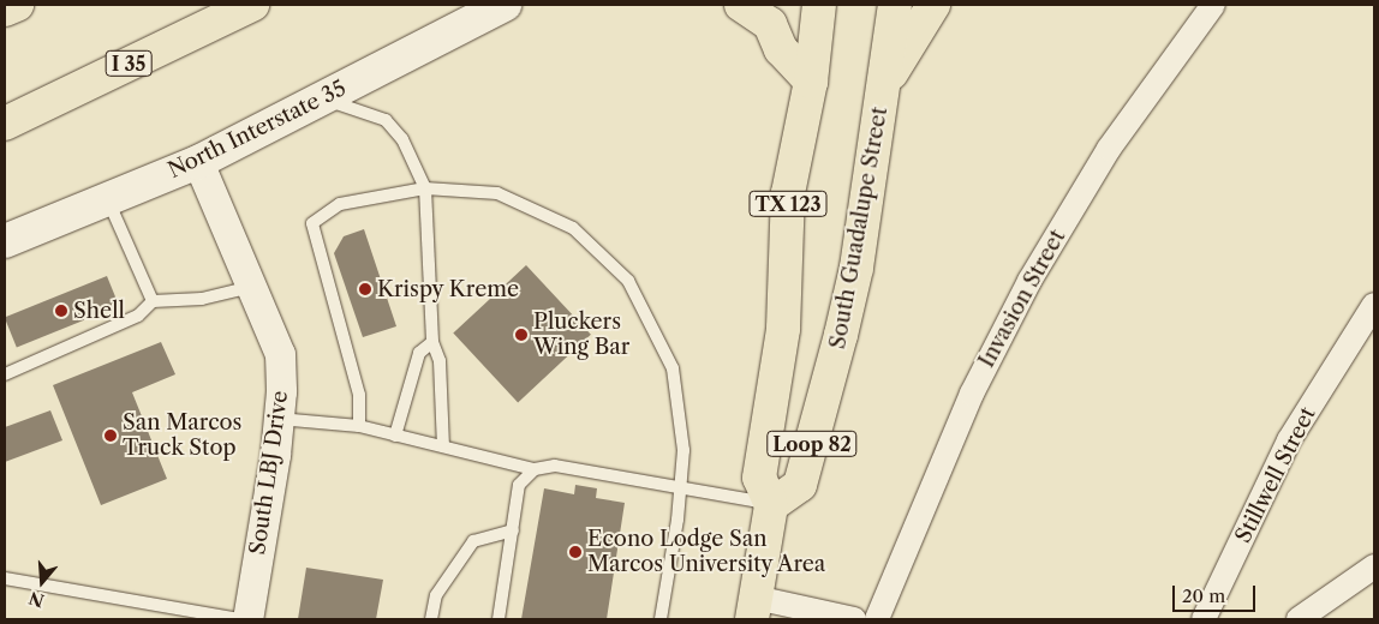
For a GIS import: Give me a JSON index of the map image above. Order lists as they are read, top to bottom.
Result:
{
  "streets": {
    "main road": [
      "I 35",
      "North Interstate 35",
      "TX 123",
      "South Guadalupe Street",
      "Loop 82"
    ],
    "street": ["Invasion Street", "South LBJ Drive", "Stillwell Street"]
  },
  "crossings": [
    ["North Interstate 35", "South LBJ Drive"],
    ["TX 123", "South Guadalupe Street"]
  ],
  "places": [
    "Krispy Kreme",
    "Shell",
    "Pluckers Wing Bar",
    "San Marcos Truck Stop",
    "Econo Lodge San Marcos University Area"
  ],
  "scale_bar": "20 m",
  "north": "bottom"
}
